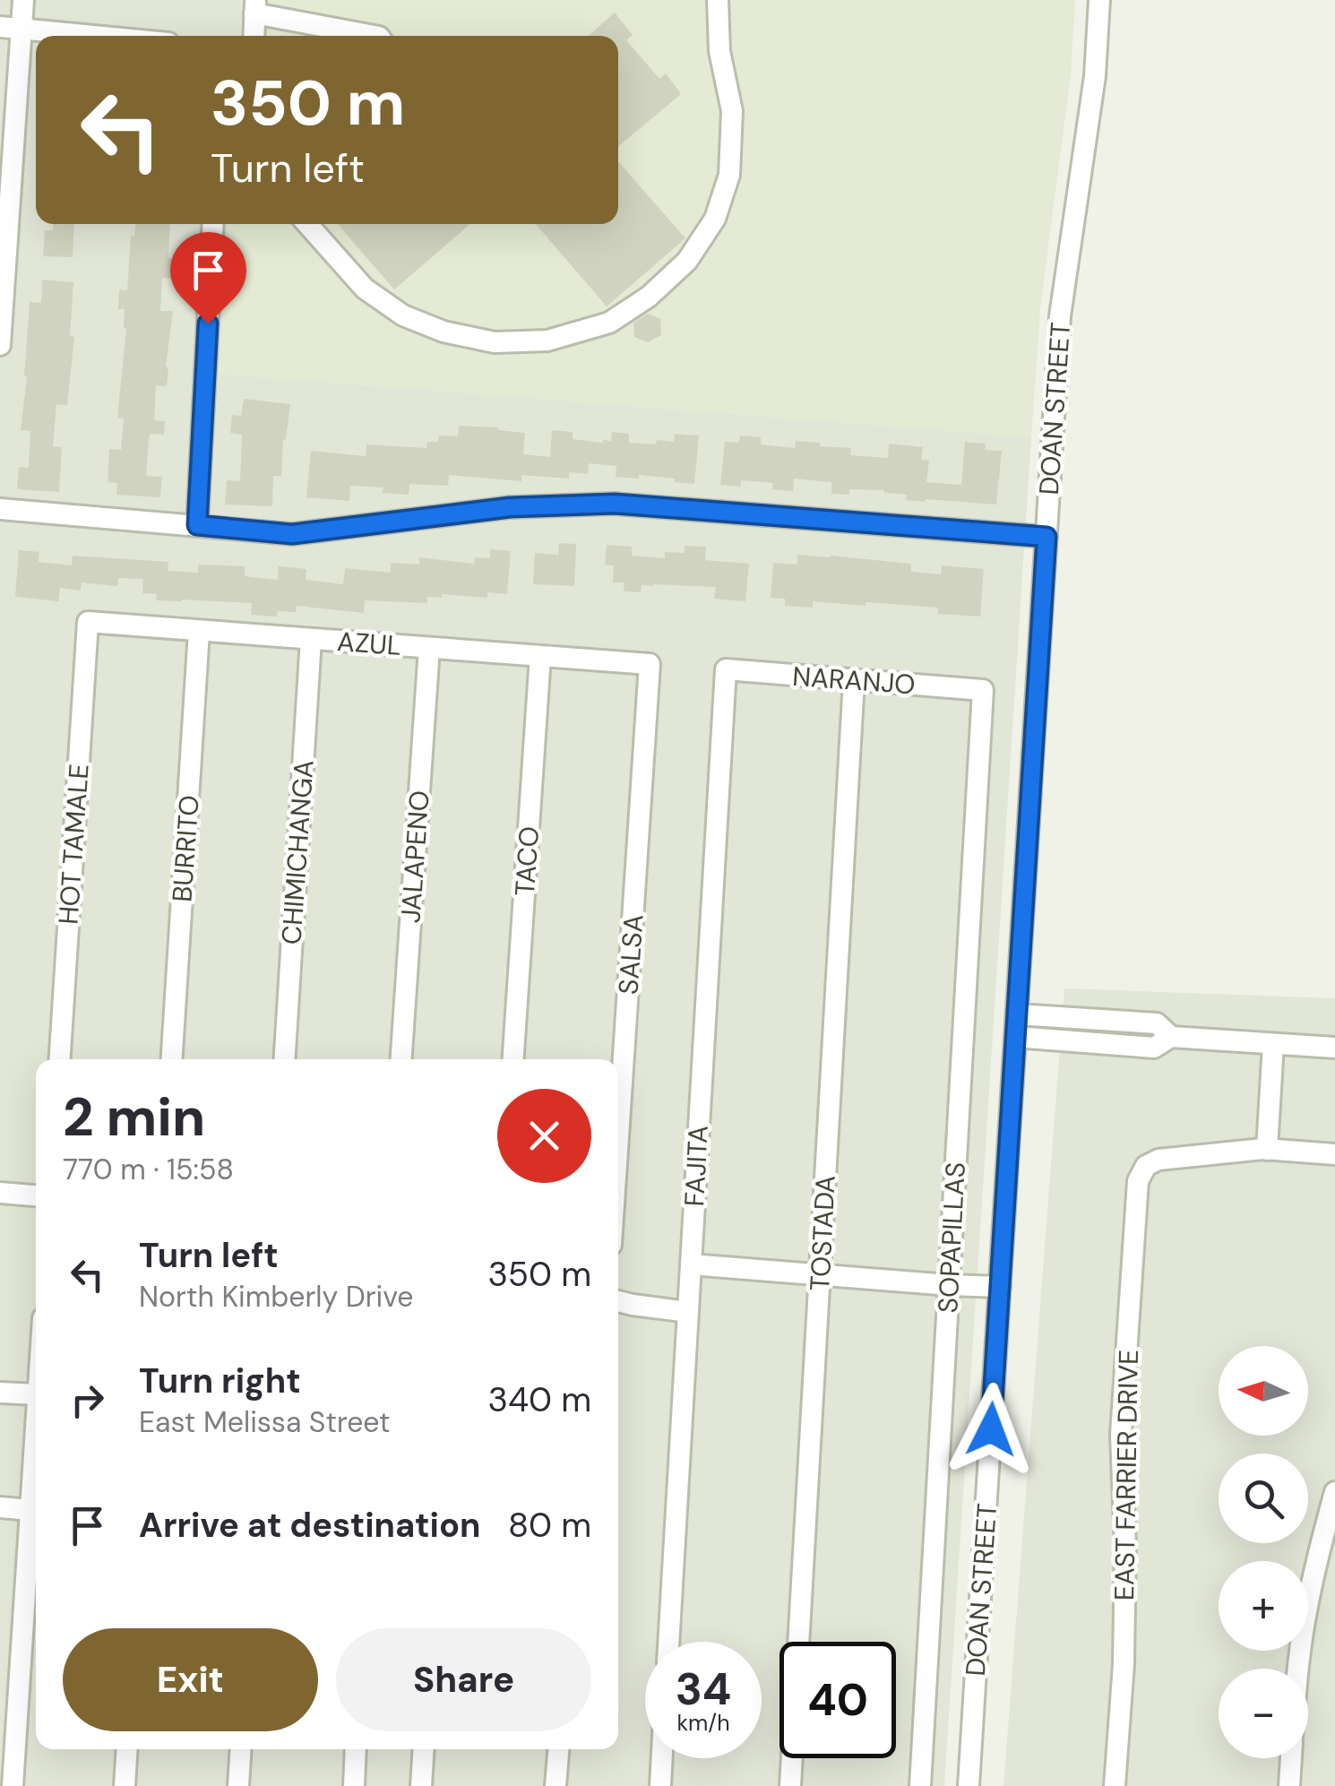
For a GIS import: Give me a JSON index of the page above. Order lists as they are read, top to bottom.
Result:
{
  "streets": {
    "street": [
      "DOAN STREET",
      "AZUL",
      "NARANJO",
      "HOT TAMALE",
      "BURRITO",
      "CHIMICHANGA",
      "JALAPENO",
      "TACO",
      "SALSA",
      "FAJITA",
      "TOSTADA",
      "SOPAPILLAS",
      "EAST FARRIER DRIVE"
    ]
  },
  "crossings": [
    ["AZUL", "HOT TAMALE"],
    ["AZUL", "BURRITO"],
    ["AZUL", "CHIMICHANGA"],
    ["AZUL", "JALAPENO"],
    ["AZUL", "TACO"],
    ["AZUL", "SALSA"],
    ["NARANJO", "FAJITA"],
    ["NARANJO", "TOSTADA"],
    ["NARANJO", "SOPAPILLAS"]
  ],
  "north": "left",
  "page": {
    "turn": ["350 m", "Turn left"],
    "heading": ["2 min", "770 m · 15:58"],
    "list": [
      {
        "name": "Turn left",
        "note": "North Kimberly Drive",
        "value": "350 m"
      },
      {
        "name": "Turn right",
        "note": "East Melissa Street",
        "value": "340 m"
      },
      {
        "name": "Arrive at destination",
        "value": "80 m"
      }
    ],
    "map_buttons": ["+", "−"],
    "buttons": ["Exit", "Share"],
    "speed": "34 km/h",
    "limit": "40"
  }
}
